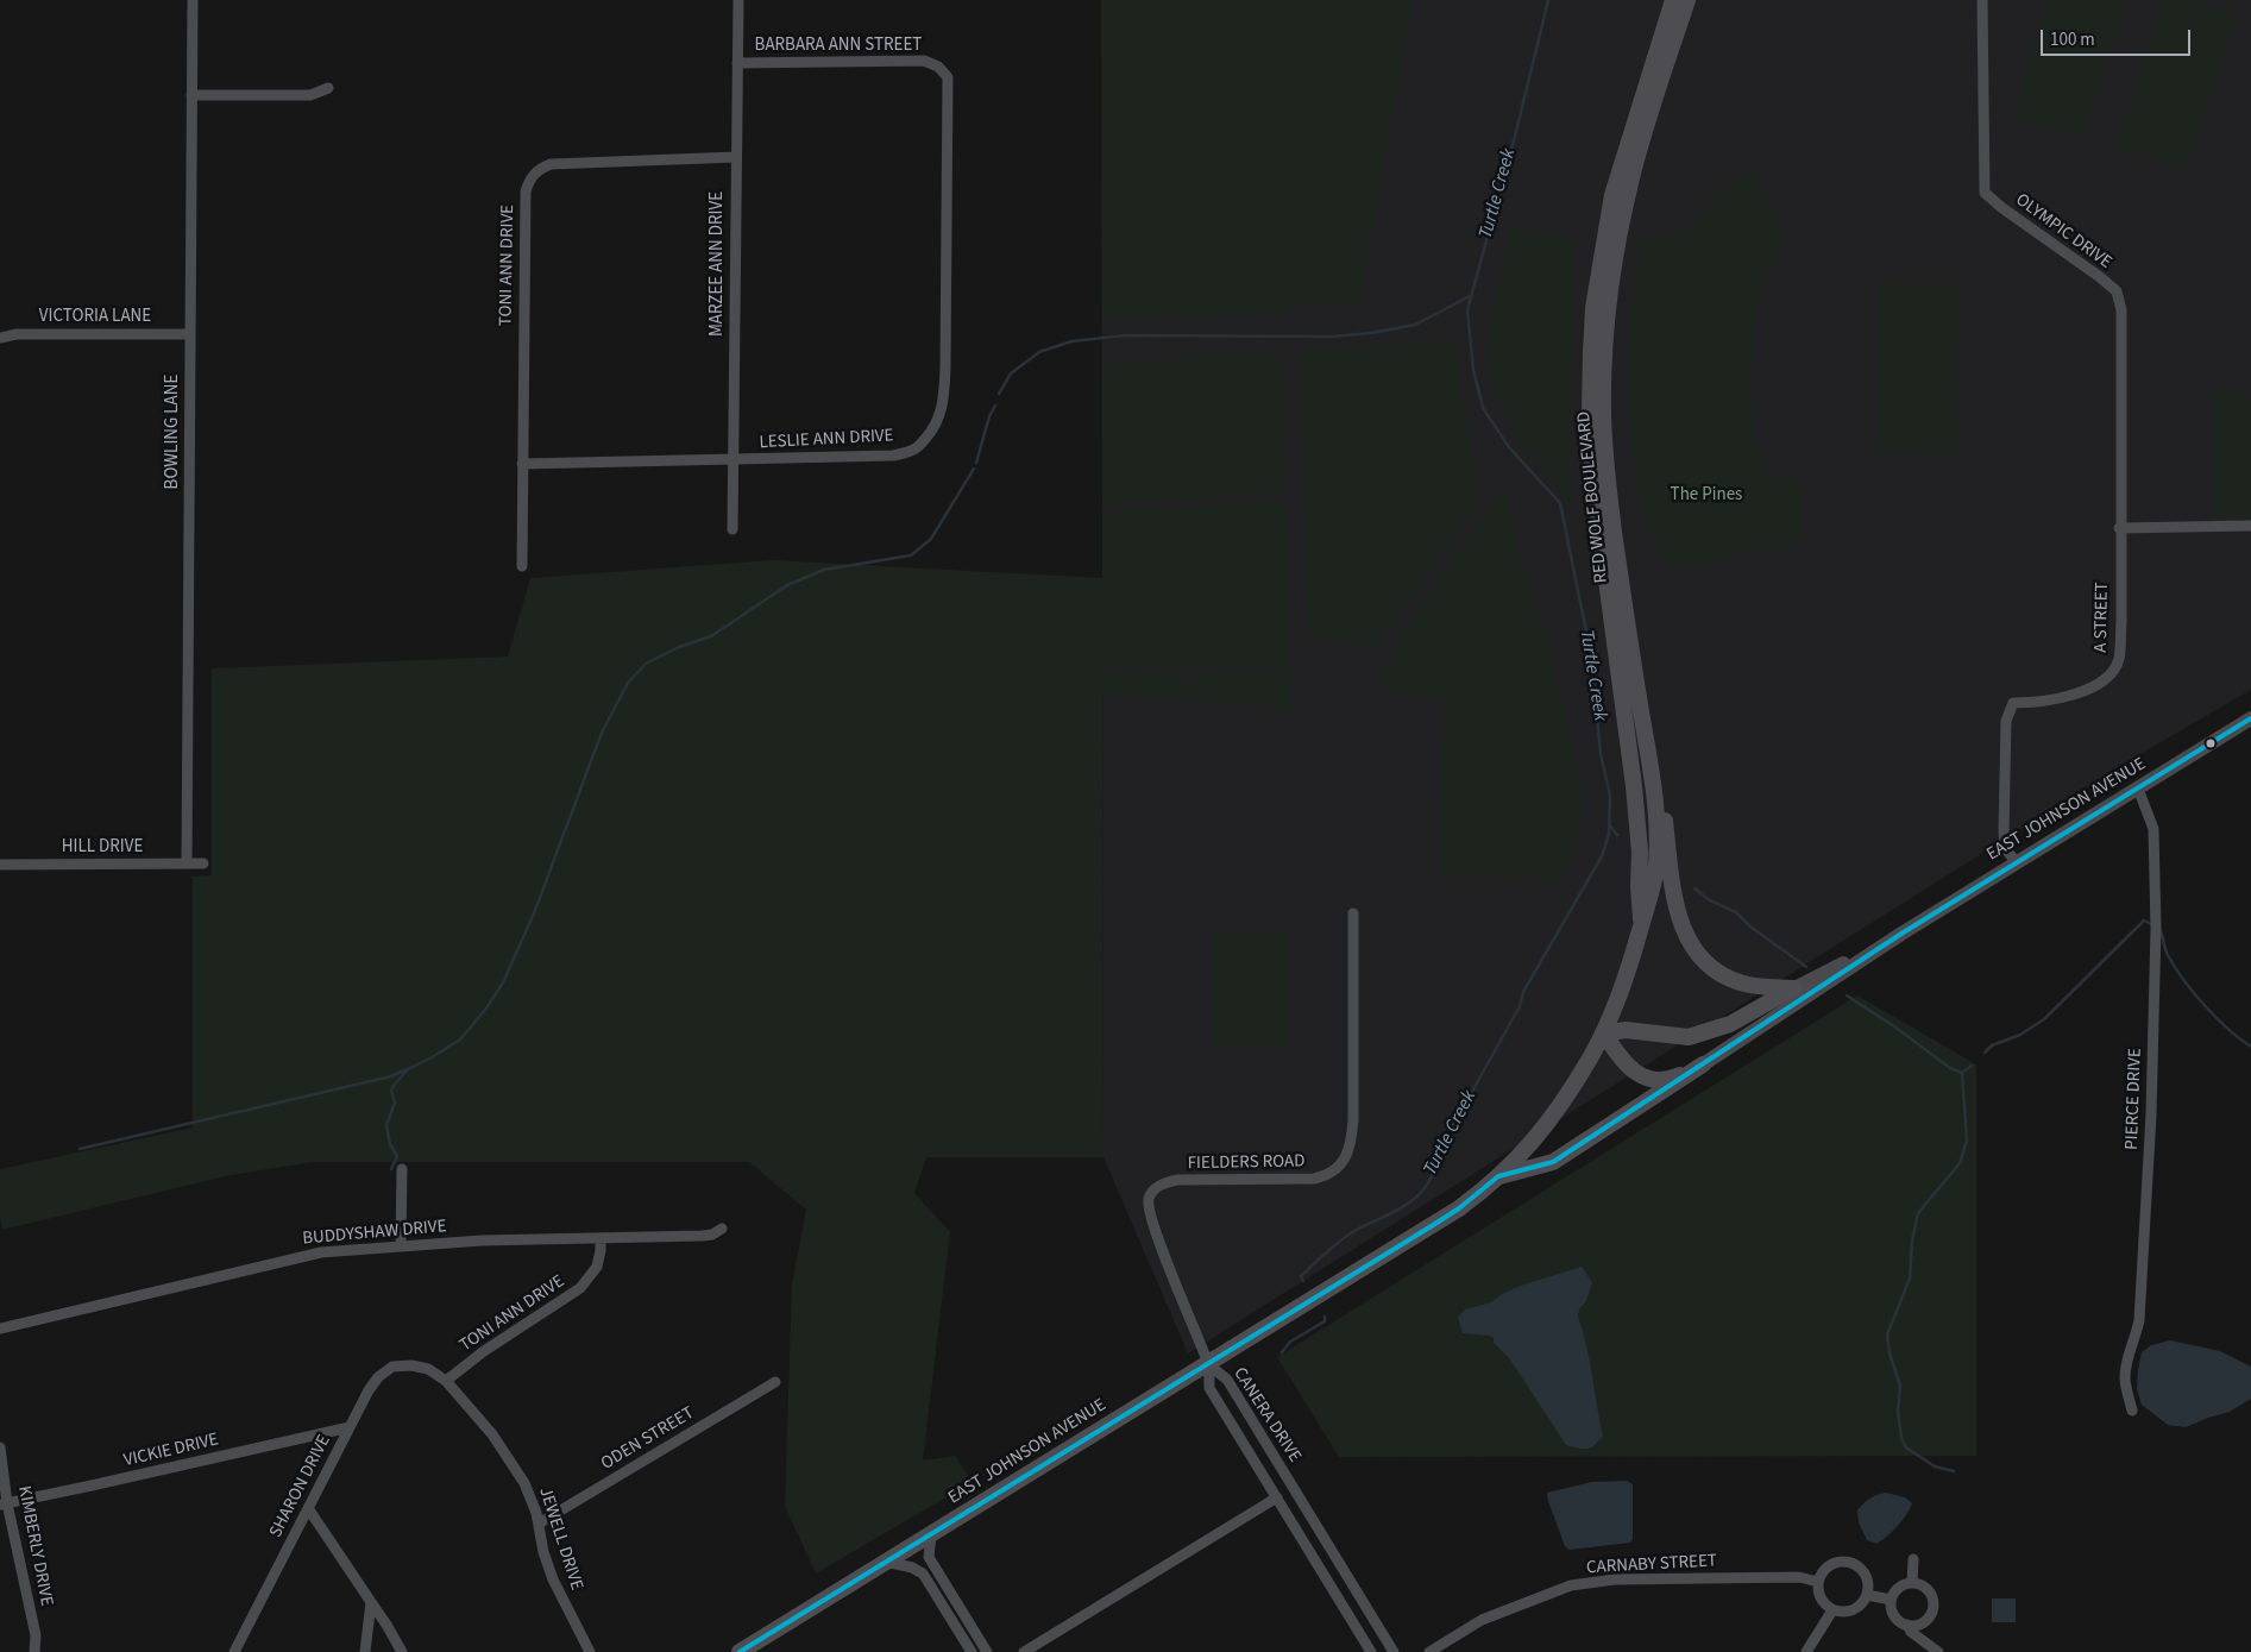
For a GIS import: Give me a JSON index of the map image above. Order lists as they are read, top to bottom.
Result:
{
  "streets": {
    "highway": ["RED WOLF BOULEVARD", "EAST JOHNSON AVENUE"],
    "street": [
      "BARBARA ANN STREET",
      "OLYMPIC DRIVE",
      "MARZEE ANN DRIVE",
      "TONI ANN DRIVE",
      "VICTORIA LANE",
      "BOWLING LANE",
      "LESLIE ANN DRIVE",
      "A STREET",
      "HILL DRIVE",
      "PIERCE DRIVE",
      "FIELDERS ROAD",
      "BUDDYSHAW DRIVE",
      "CANERA DRIVE",
      "ODEN STREET",
      "VICKIE DRIVE",
      "SHARON DRIVE",
      "JEWELL DRIVE",
      "KIMBERLY DRIVE",
      "CARNABY STREET"
    ]
  },
  "crossings": [
    ["BARBARA ANN STREET", "MARZEE ANN DRIVE"],
    ["BARBARA ANN STREET", "LESLIE ANN DRIVE"],
    ["OLYMPIC DRIVE", "A STREET"],
    ["MARZEE ANN DRIVE", "TONI ANN DRIVE"],
    ["MARZEE ANN DRIVE", "LESLIE ANN DRIVE"],
    ["TONI ANN DRIVE", "LESLIE ANN DRIVE"],
    ["TONI ANN DRIVE", "BUDDYSHAW DRIVE"],
    ["TONI ANN DRIVE", "JEWELL DRIVE"],
    ["VICTORIA LANE", "BOWLING LANE"],
    ["BOWLING LANE", "HILL DRIVE"],
    ["RED WOLF BOULEVARD", "EAST JOHNSON AVENUE"],
    ["A STREET", "EAST JOHNSON AVENUE"],
    ["EAST JOHNSON AVENUE", "PIERCE DRIVE"],
    ["EAST JOHNSON AVENUE", "FIELDERS ROAD"],
    ["EAST JOHNSON AVENUE", "CANERA DRIVE"],
    ["FIELDERS ROAD", "CANERA DRIVE"],
    ["ODEN STREET", "JEWELL DRIVE"],
    ["VICKIE DRIVE", "SHARON DRIVE"],
    ["VICKIE DRIVE", "KIMBERLY DRIVE"],
    ["SHARON DRIVE", "JEWELL DRIVE"]
  ],
  "water": ["Turtle Creek"],
  "parks": ["The Pines"],
  "scale_bar": "100 m"
}
